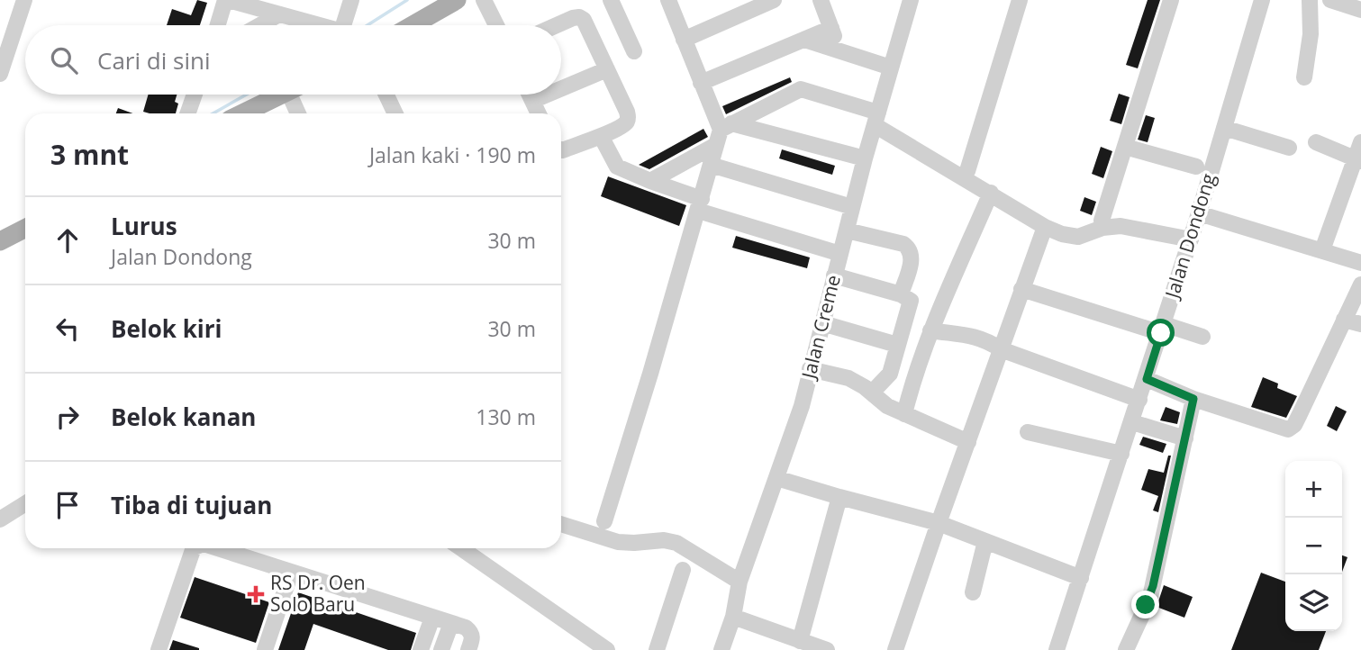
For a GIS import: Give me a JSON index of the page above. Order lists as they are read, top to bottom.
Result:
{
  "streets": {
    "street": ["Jalan Dondong", "Jalan Creme"]
  },
  "places": {
    "health": ["RS Dr. Oen Solo Baru"]
  },
  "page": {
    "search": "Cari di sini",
    "heading": ["3 mnt", "Jalan kaki · 190 m"],
    "list": [
      ["Lurus", "Jalan Dondong", "30 m"],
      ["Belok kiri", "30 m"],
      ["Belok kanan", "130 m"],
      "Tiba di tujuan"
    ],
    "map_buttons": ["+", "−"]
  }
}
